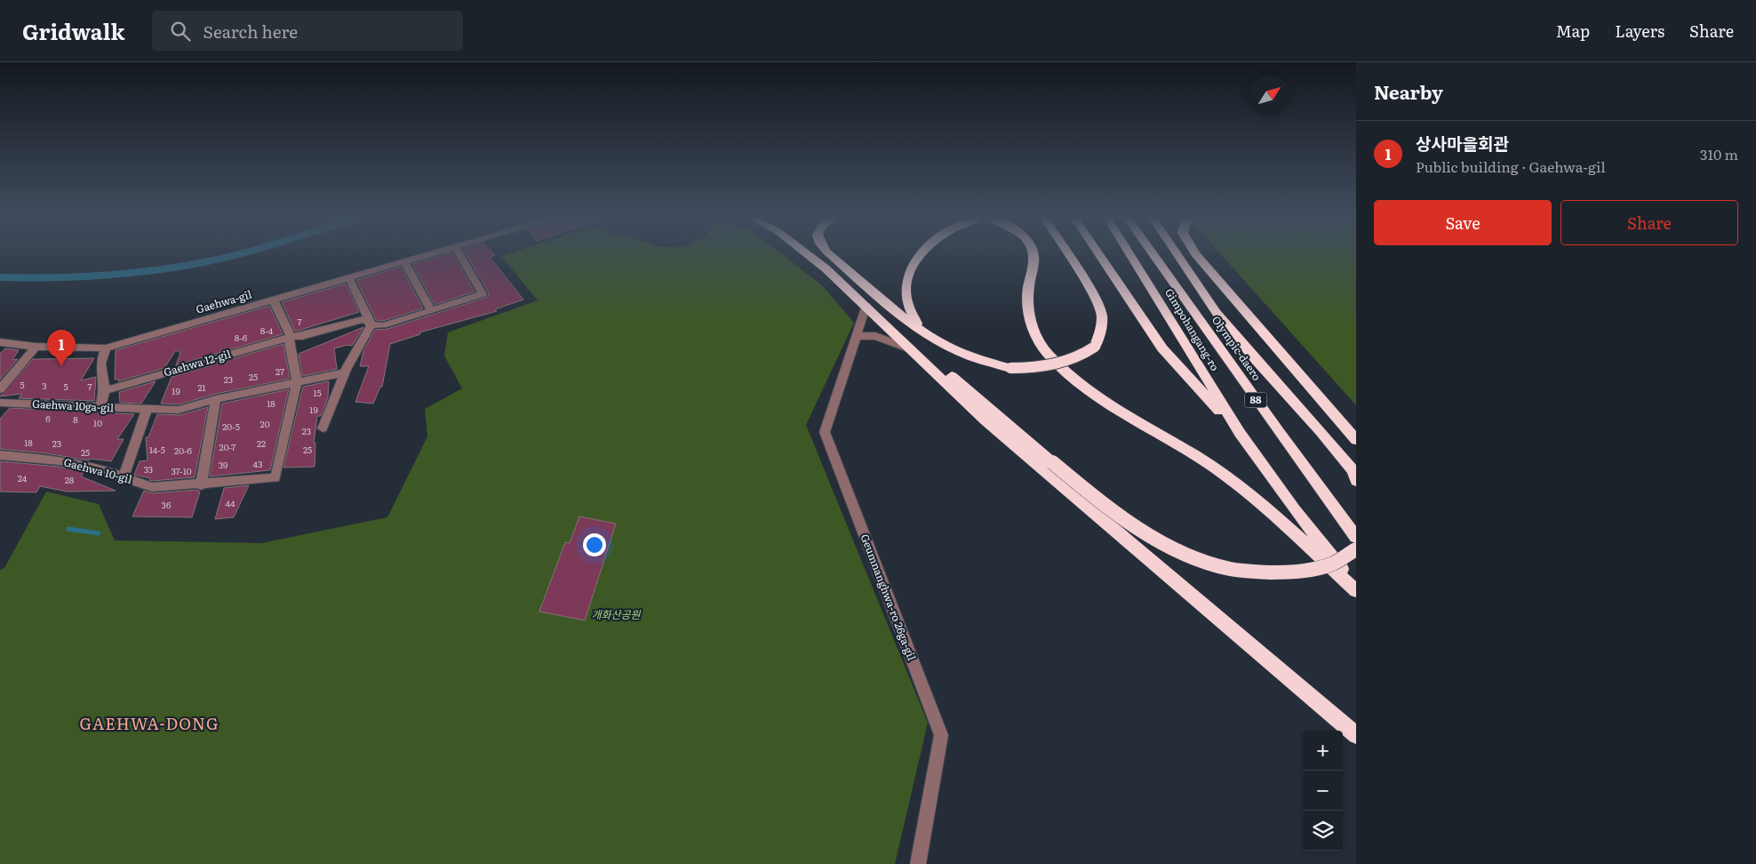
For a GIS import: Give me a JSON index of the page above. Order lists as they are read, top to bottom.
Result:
{
  "streets": {
    "highway": ["Gimpohangang-ro", "Olympic-daero", "88"],
    "street": [
      "Gaehwa-gil",
      "Gaehwa 12-gil",
      "Gaehwa 10ga-gil",
      "Gaehwa 10-gil",
      "Geumnanghwa-ro 26ga-gil"
    ]
  },
  "crossings": [
    ["Olympic-daero", "88"],
    ["Gaehwa 10ga-gil", "Gaehwa 10-gil"]
  ],
  "districts": ["GAEHWA-DONG"],
  "parks": ["개화산공원"],
  "house_numbers": [
    "7",
    "8-4",
    "8-6",
    "27",
    "25",
    "23",
    "5",
    "3",
    "5",
    "7",
    "21",
    "19",
    "15",
    "18",
    "19",
    "6",
    "8",
    "10",
    "20",
    "20-5",
    "23",
    "18",
    "23",
    "22",
    "20-7",
    "14-5",
    "25",
    "20-6",
    "25",
    "43",
    "39",
    "33",
    "37-10",
    "24",
    "28",
    "44",
    "36"
  ],
  "north": "top right",
  "page": {
    "header": "Gridwalk",
    "search": "Search here",
    "nav": ["Map", "Layers", "Share"],
    "heading": "Nearby",
    "list": [
      {
        "mark": "1",
        "name": "상사마을회관",
        "note": "Public building · Gaehwa-gil",
        "value": "310 m"
      }
    ],
    "buttons": ["Save", "Share"],
    "pins": "1",
    "map_buttons": ["+", "−"]
  }
}
